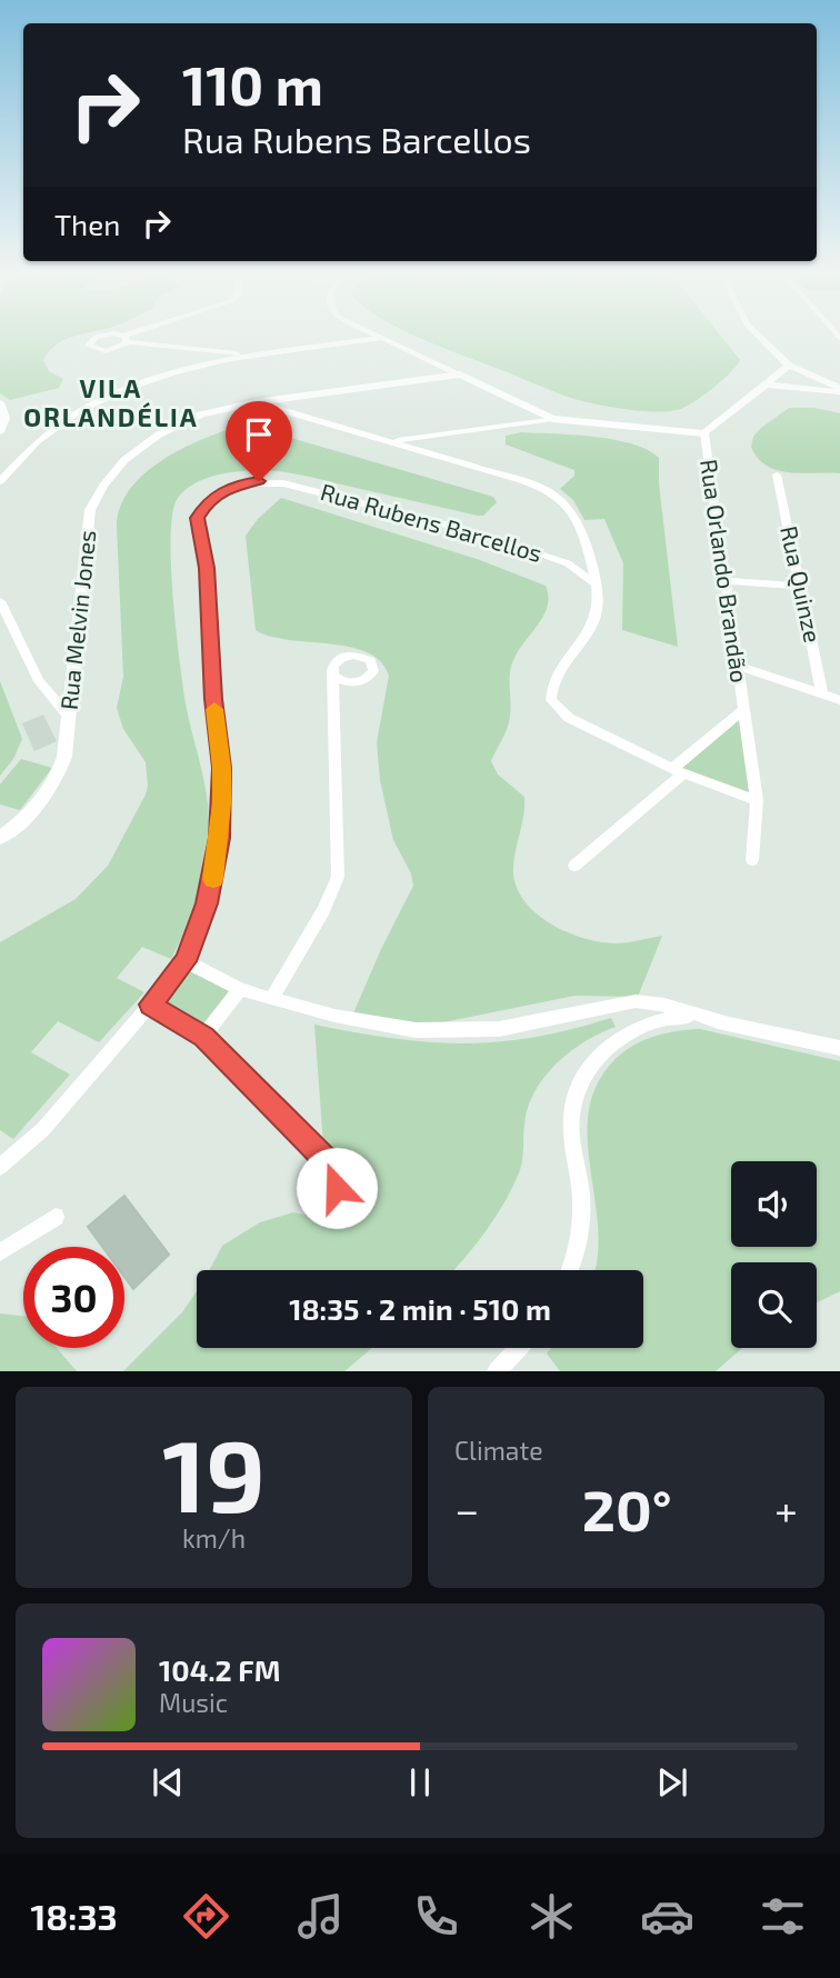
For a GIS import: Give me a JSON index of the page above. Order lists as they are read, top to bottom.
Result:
{
  "streets": {
    "street": [
      "Rua Rubens Barcellos",
      "Rua Orlando Brandão",
      "Rua Quinze",
      "Rua Melvin Jones"
    ]
  },
  "districts": ["VILA ORLANDÉLIA"],
  "page": {
    "turn": ["110 m", "Rua Rubens Barcellos"],
    "then": "Then",
    "limit": "30",
    "trip": "18:35 · 2 min · 510 m",
    "tile": [
      ["19", "km/h"],
      "Climate"
    ],
    "heat": ["−", "20°", "+"],
    "song": ["104.2 FM", "Music"],
    "tabs": "18:33"
  }
}
